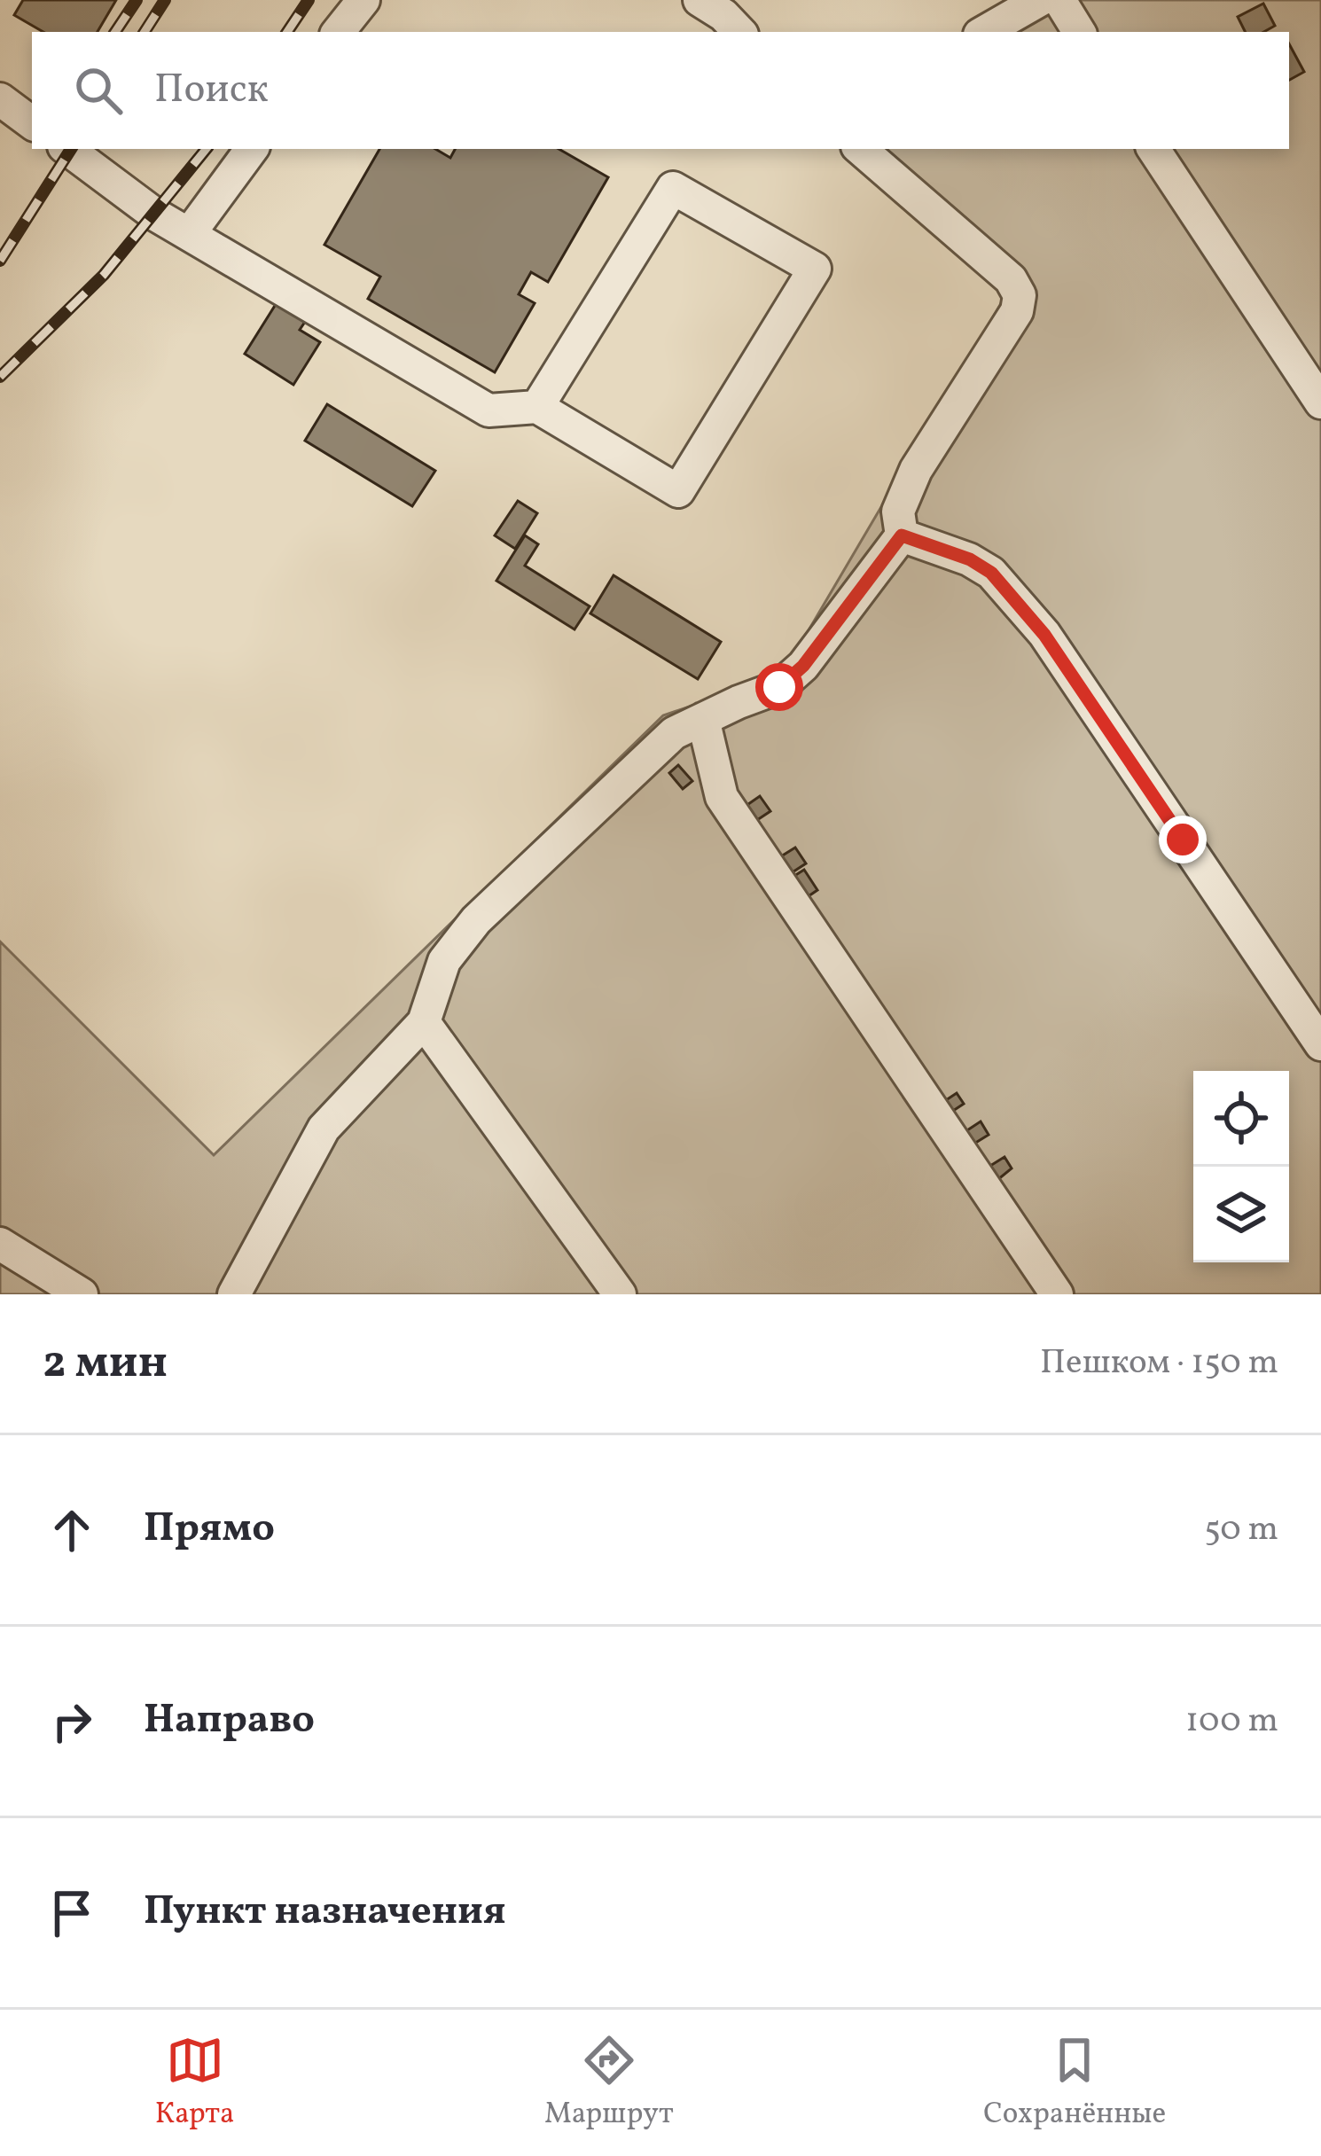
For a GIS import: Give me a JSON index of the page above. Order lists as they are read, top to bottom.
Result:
{
  "page": {
    "search": "Поиск",
    "heading": ["2 мин", "Пешком · 150 m"],
    "list": [
      ["Прямо", "50 m"],
      ["Направо", "100 m"],
      "Пункт назначения"
    ],
    "nav": ["Карта", "Маршрут", "Сохранённые"]
  }
}
